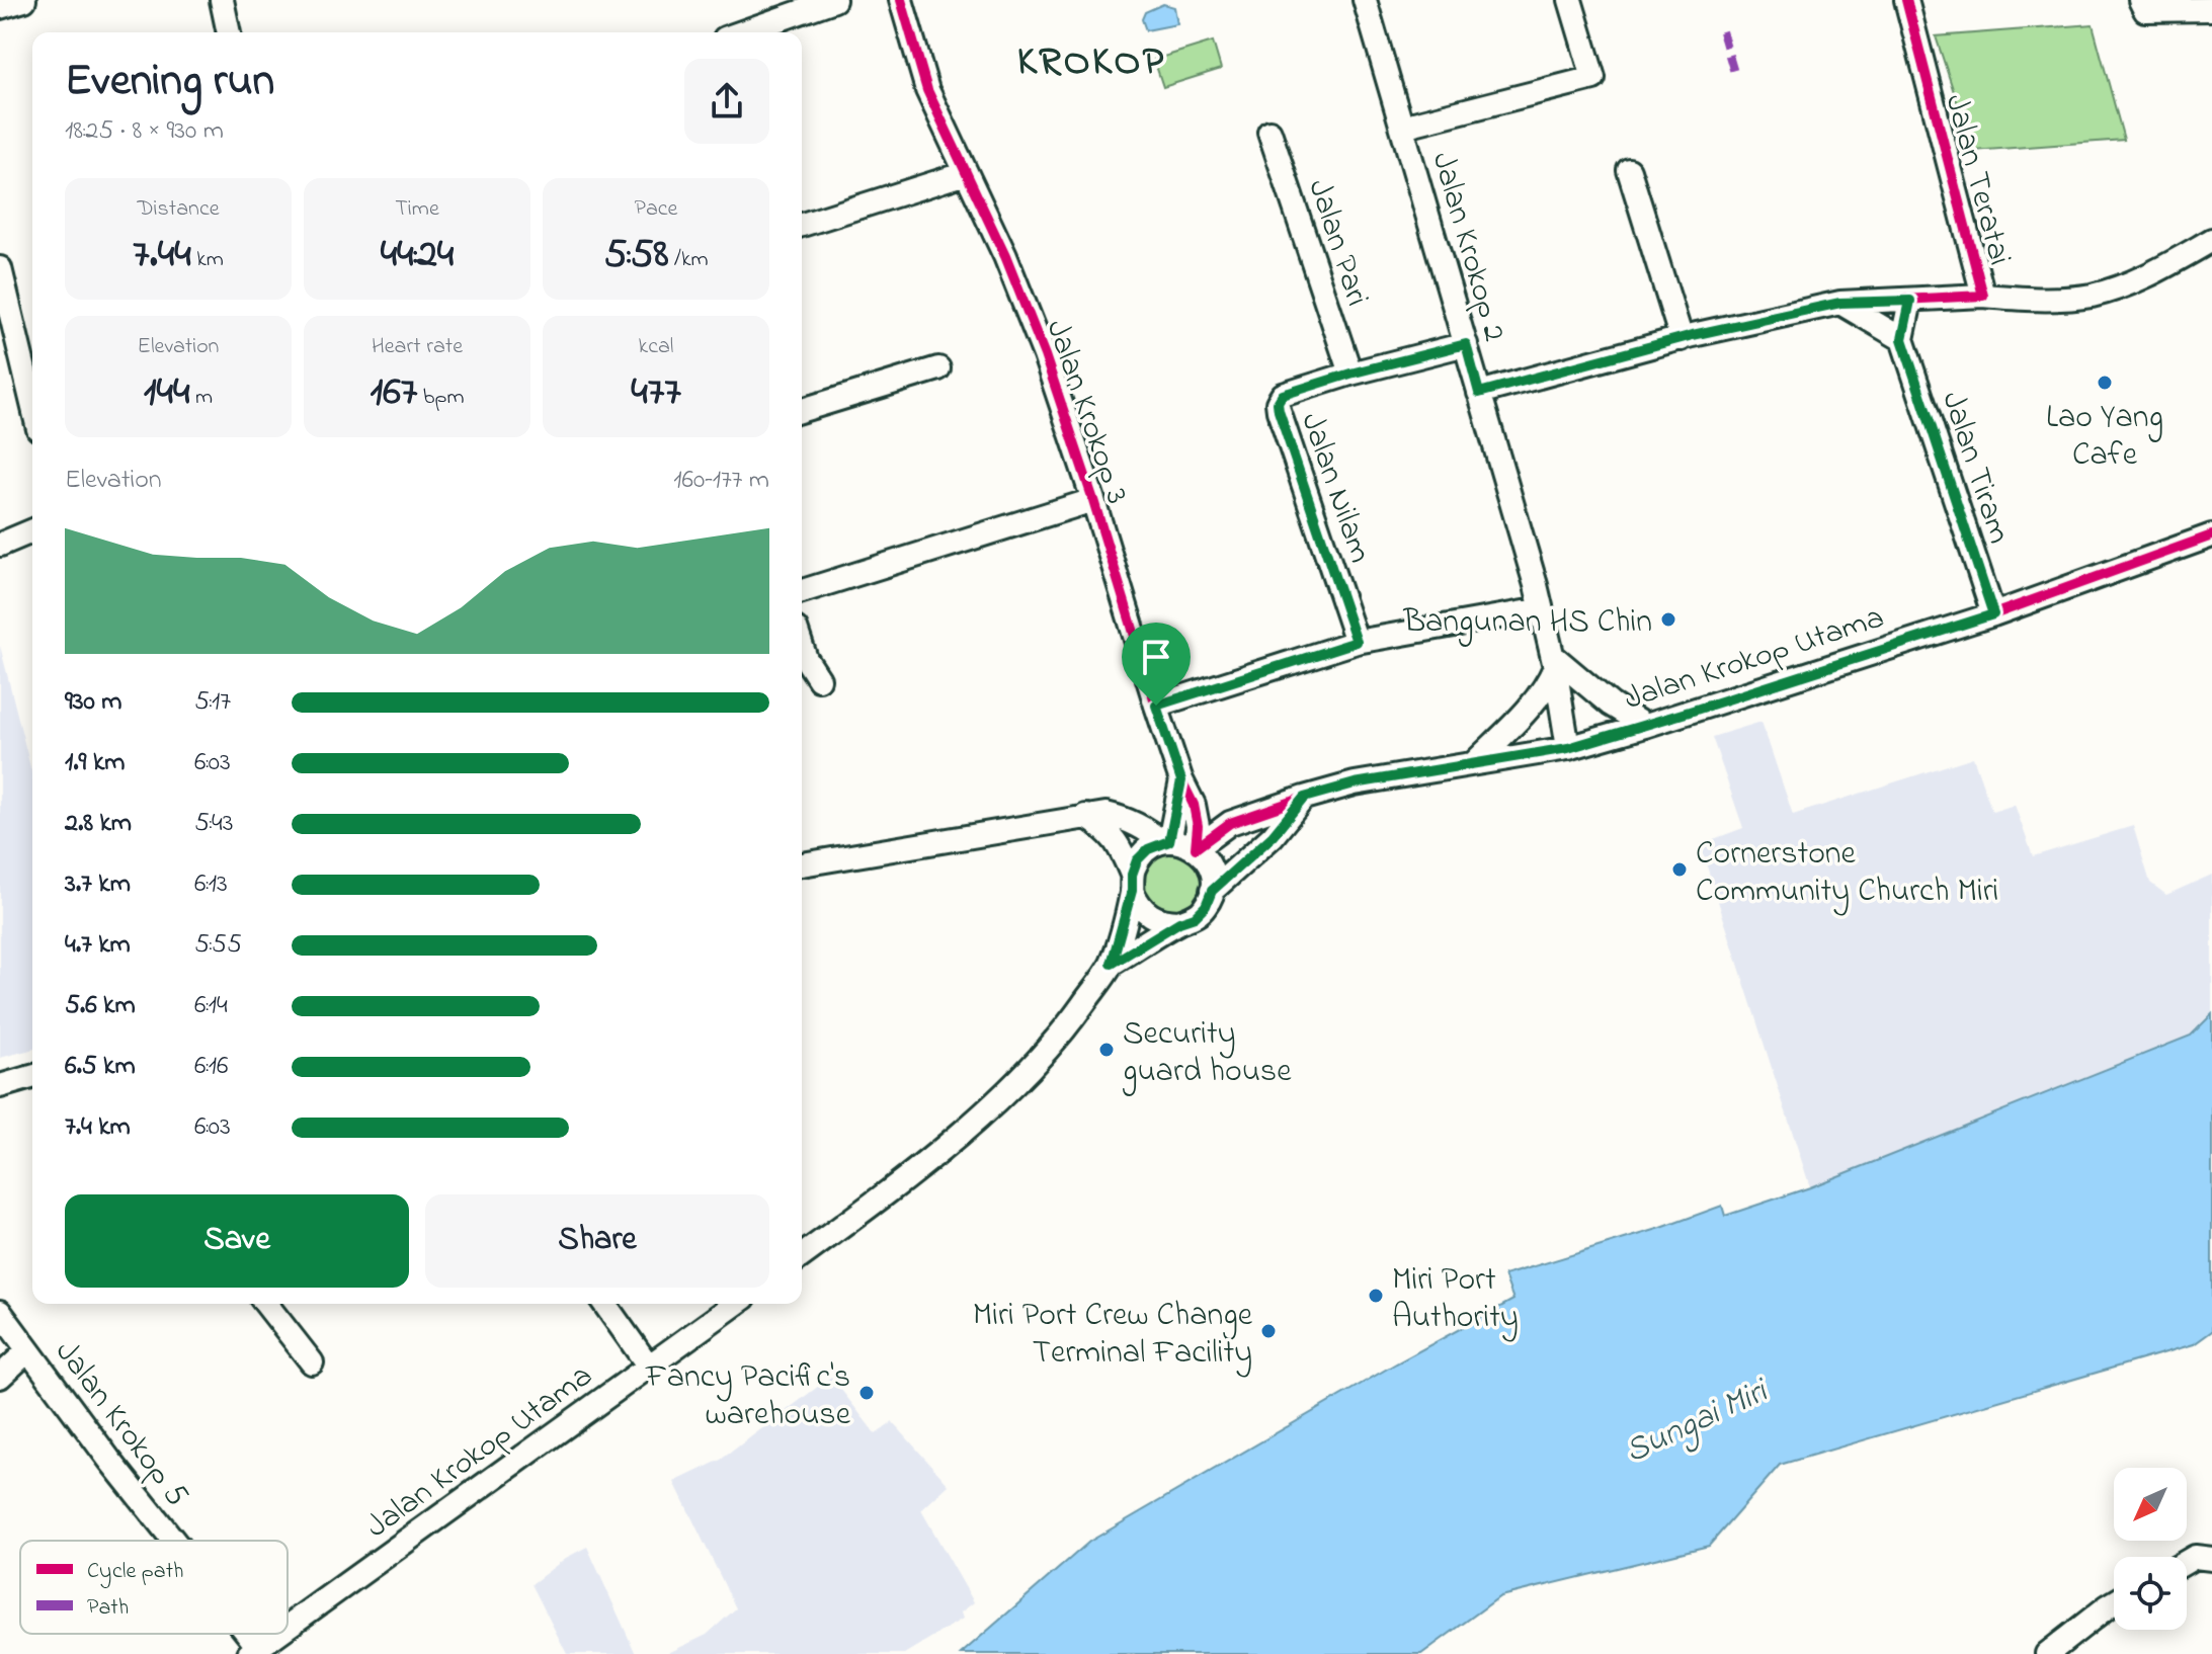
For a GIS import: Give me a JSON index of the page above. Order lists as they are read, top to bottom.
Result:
{
  "streets": {
    "street": [
      "Jalan Teratai",
      "Jalan Pari",
      "Jalan Krokop 2",
      "Jalan Krokop 3",
      "Jalan Tiram",
      "Jalan Nilam",
      "Jalan Krokop Utama",
      "Jalan Krokop 5"
    ]
  },
  "crossings": [
    ["Jalan Teratai", "Jalan Krokop 2"],
    ["Jalan Pari", "Jalan Nilam"],
    ["Jalan Krokop 2", "Jalan Nilam"],
    ["Jalan Krokop 2", "Jalan Krokop Utama"],
    ["Jalan Krokop 3", "Jalan Krokop Utama"],
    ["Jalan Tiram", "Jalan Krokop Utama"],
    ["Jalan Krokop Utama", "Jalan Krokop 5"]
  ],
  "districts": ["KROKOP"],
  "water": ["Sungai Miri"],
  "places": [
    "Lao Yang Cafe",
    "Bangunan HS Chin",
    "Cornerstone Community Church Miri",
    "Security guard house",
    "Miri Port Authority",
    "Miri Port Crew Change Terminal Facility",
    "Fancy Pacific's warehouse"
  ],
  "legend": ["Cycle path", "Path"],
  "north": "bottom left",
  "page": {
    "heading": ["Evening run", "18:25 · 8 × 930 m"],
    "stats": [
      ["Distance", "7.44 km"],
      ["Time", "44:24"],
      ["Pace", "5:58 /km"],
      ["Elevation", "144 m"],
      ["Heart rate", "167 bpm"],
      ["kcal", "477"]
    ],
    "chart": ["Elevation", "160–177 m"],
    "list": [
      {
        "name": "930 m",
        "note": "5:17"
      },
      {
        "name": "1.9 km",
        "note": "6:03"
      },
      {
        "name": "2.8 km",
        "note": "5:43"
      },
      {
        "name": "3.7 km",
        "note": "6:13"
      },
      {
        "name": "4.7 km",
        "note": "5:55"
      },
      {
        "name": "5.6 km",
        "note": "6:14"
      },
      {
        "name": "6.5 km",
        "note": "6:16"
      },
      {
        "name": "7.4 km",
        "note": "6:03"
      }
    ],
    "buttons": ["Save", "Share"]
  }
}
